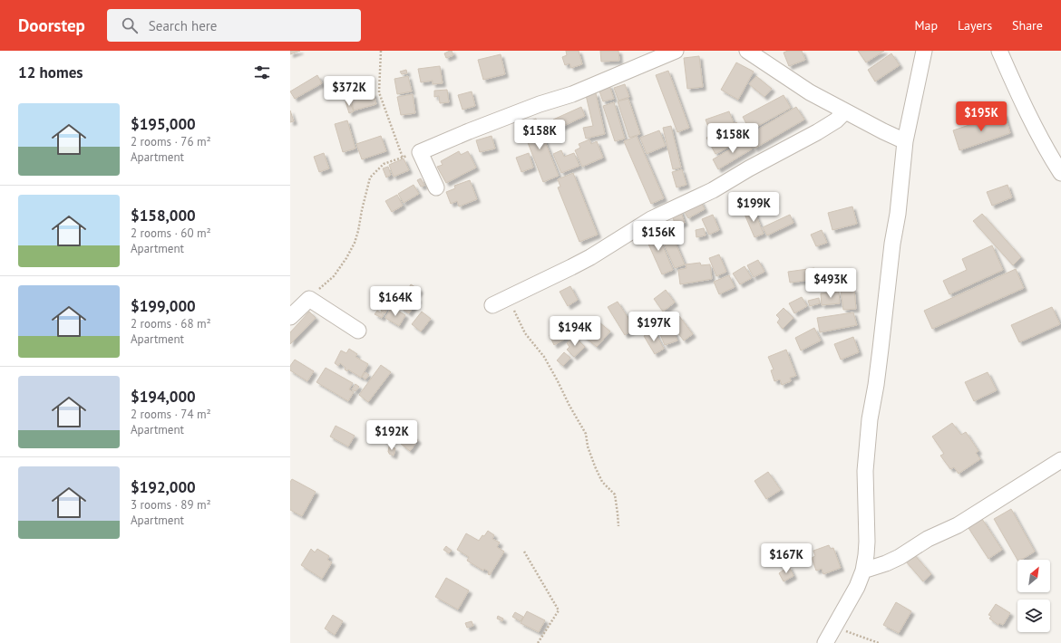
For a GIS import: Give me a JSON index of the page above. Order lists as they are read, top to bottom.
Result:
{
  "north": "top right",
  "page": {
    "header": "Doorstep",
    "search": "Search here",
    "nav": ["Map", "Layers", "Share"],
    "heading": "12 homes",
    "price": [
      "$372K",
      "$195K",
      "$158K",
      "$158K",
      "$199K",
      "$156K",
      "$493K",
      "$164K",
      "$197K",
      "$194K",
      "$192K",
      "$167K"
    ],
    "list": [
      {
        "name": "$195,000",
        "note": "2 rooms · 76 m² · Apartment"
      },
      {
        "name": "$158,000",
        "note": "2 rooms · 60 m² · Apartment"
      },
      {
        "name": "$199,000",
        "note": "2 rooms · 68 m² · Apartment"
      },
      {
        "name": "$194,000",
        "note": "2 rooms · 74 m² · Apartment"
      },
      {
        "name": "$192,000",
        "note": "3 rooms · 89 m² · Apartment"
      }
    ]
  }
}
